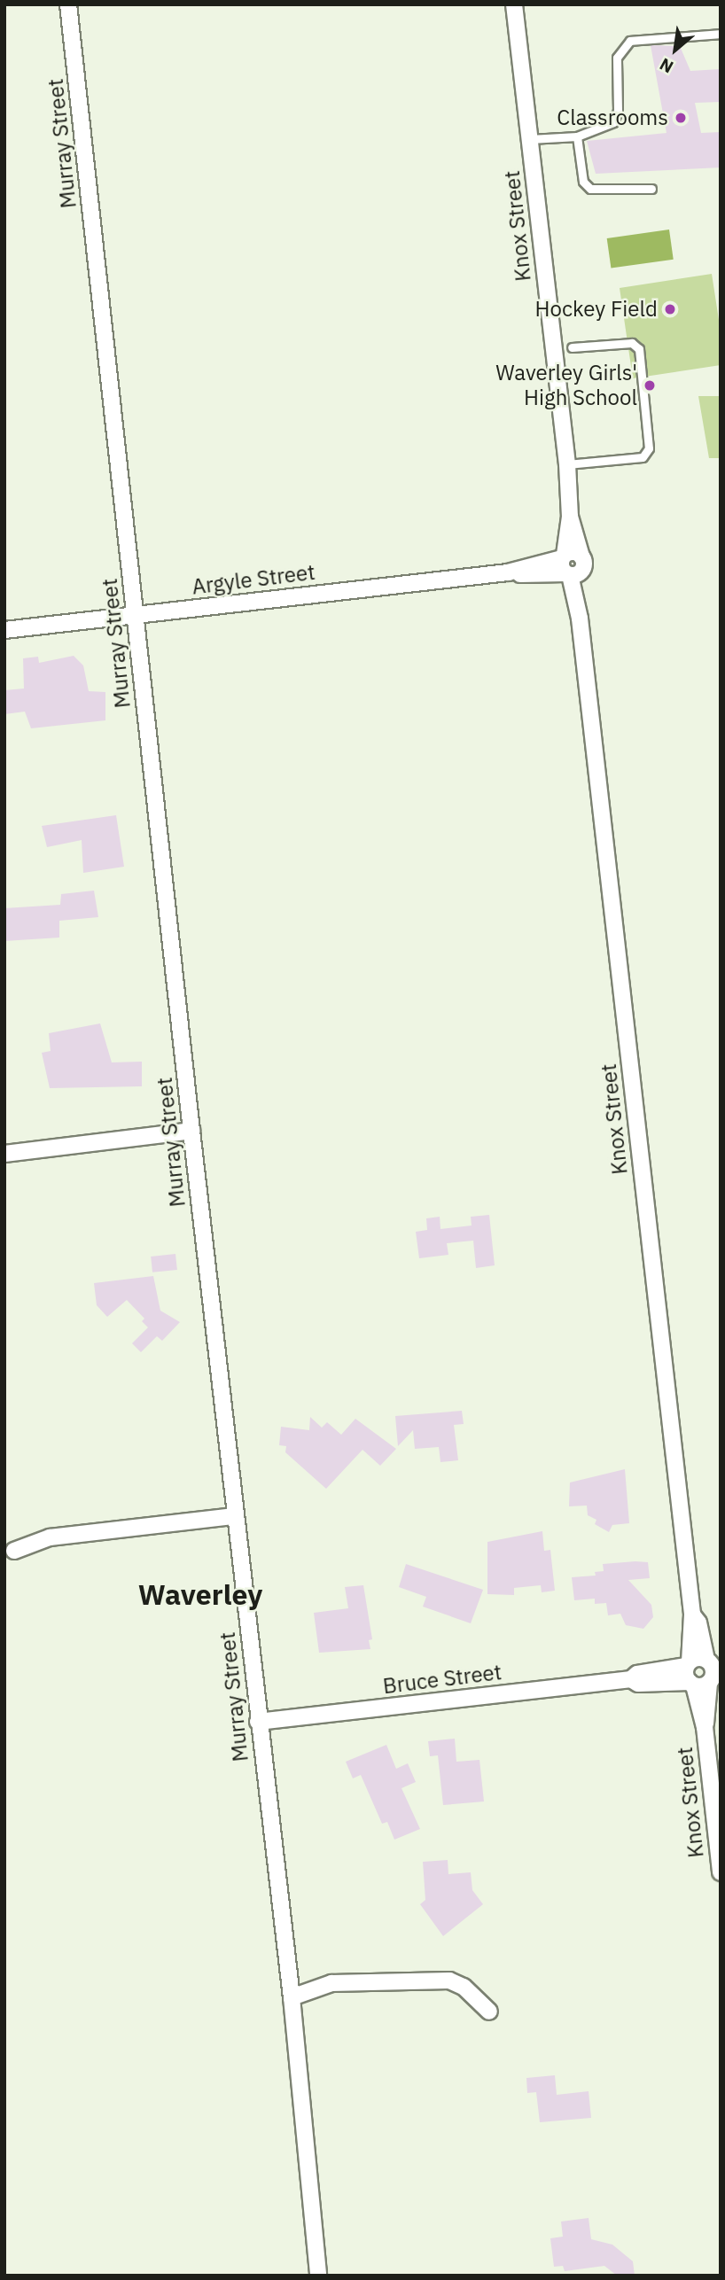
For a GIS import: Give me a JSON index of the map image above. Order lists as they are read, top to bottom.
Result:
{
  "streets": {
    "street": [
      "Murray Street",
      "Knox Street",
      "Argyle Street",
      "Bruce Street"
    ]
  },
  "crossings": [
    ["Murray Street", "Argyle Street"],
    ["Murray Street", "Bruce Street"],
    ["Knox Street", "Argyle Street"],
    ["Knox Street", "Bruce Street"]
  ],
  "districts": ["Waverley"],
  "places": ["Classrooms", "Hockey Field", "Waverley Girls' High School"],
  "north": "bottom left"
}
